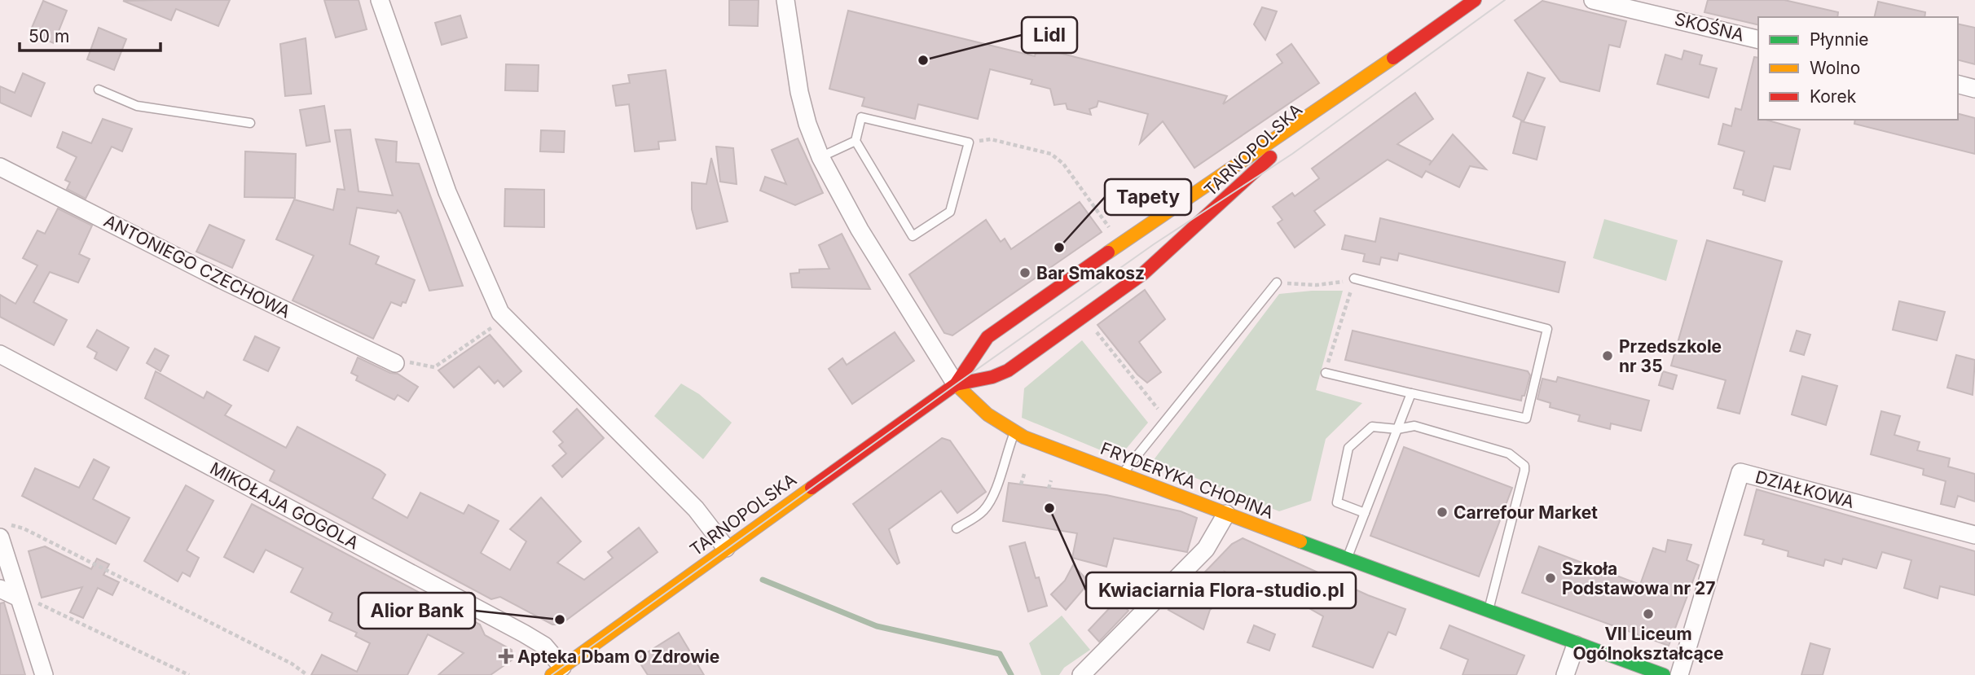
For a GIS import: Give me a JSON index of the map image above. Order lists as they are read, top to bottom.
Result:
{
  "streets": {
    "main road": ["TARNOPOLSKA", "FRYDERYKA CHOPINA"],
    "street": [
      "SKOŚNA",
      "ANTONIEGO CZECHOWA",
      "DZIAŁKOWA",
      "MIKOŁAJA GOGOLA"
    ]
  },
  "crossings": [
    ["TARNOPOLSKA", "FRYDERYKA CHOPINA"],
    ["TARNOPOLSKA", "MIKOŁAJA GOGOLA"]
  ],
  "places": {
    "other": [
      "Lidl",
      "Tapety",
      "Bar Smakosz",
      "Przedszkole nr 35",
      "Kwiaciarnia Flora-studio.pl",
      "Carrefour Market",
      "Szkoła Podstawowa nr 27",
      "VII Liceum Ogólnokształcące",
      "Alior Bank"
    ],
    "health": ["Apteka Dbam O Zdrowie"]
  },
  "legend": ["Płynnie", "Wolno", "Korek"],
  "scale_bar": "50 m"
}
